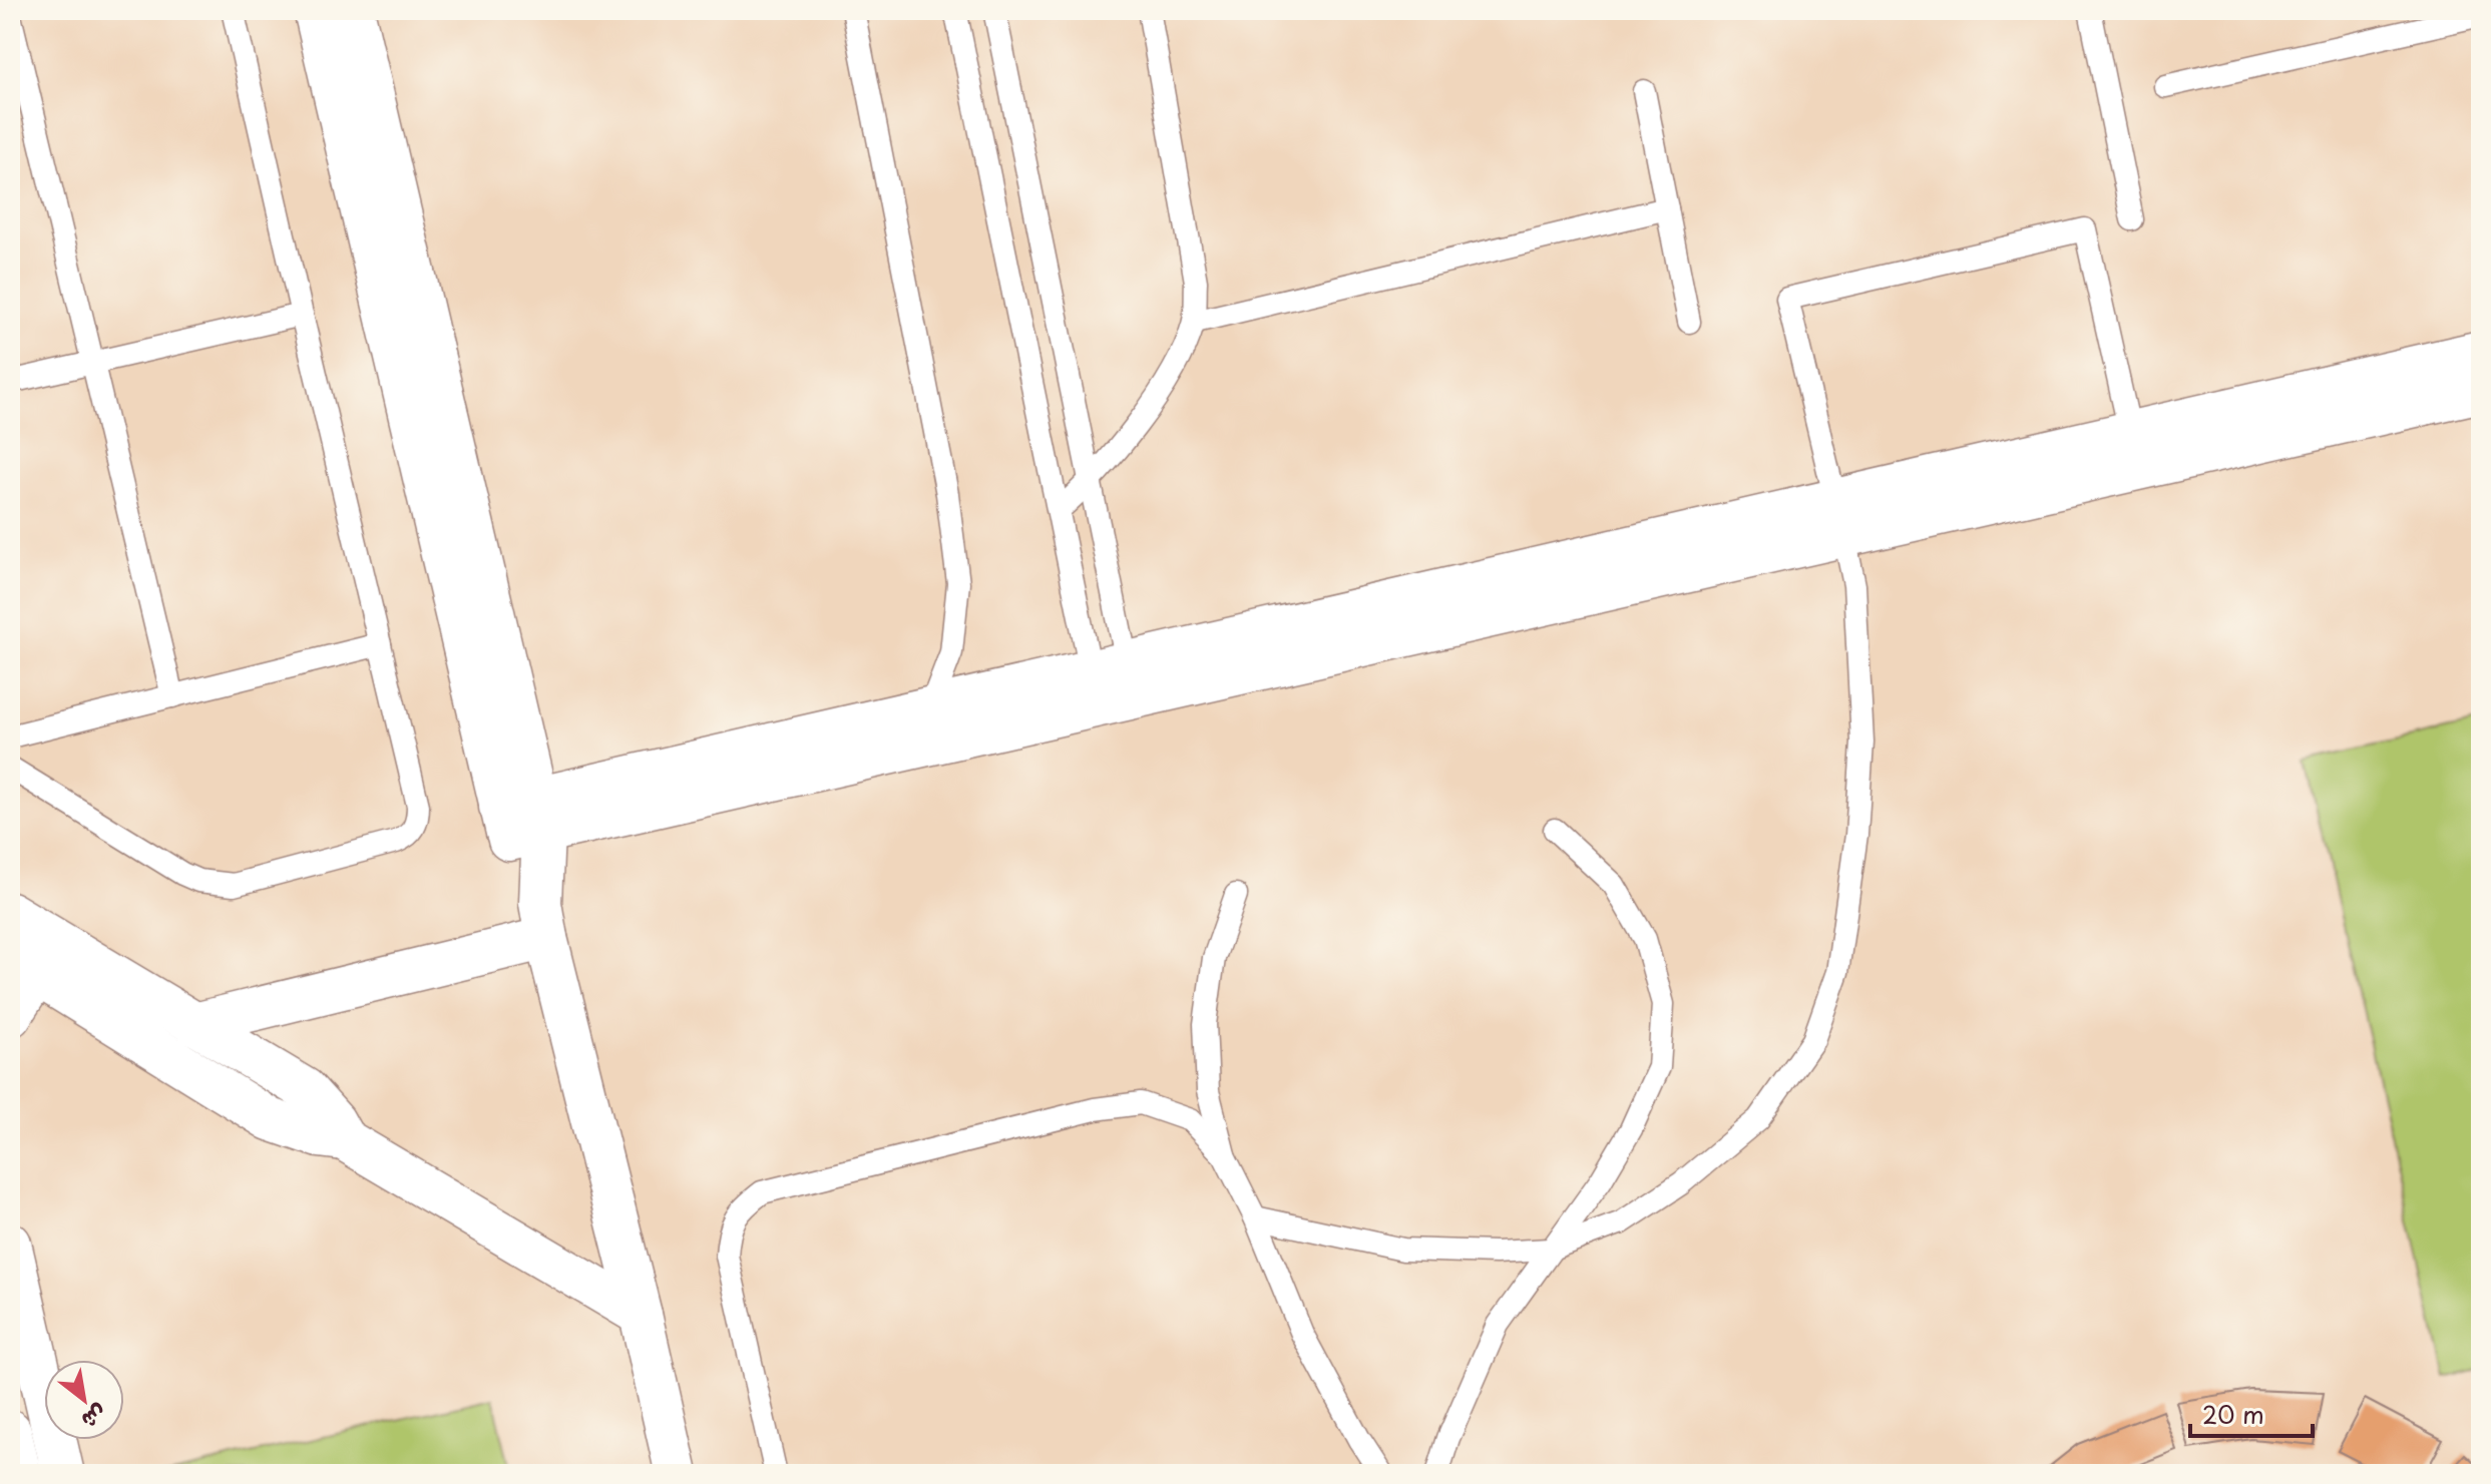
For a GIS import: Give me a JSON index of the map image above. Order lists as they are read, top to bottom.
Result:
{
  "scale_bar": "20 m",
  "north": "bottom right"
}
